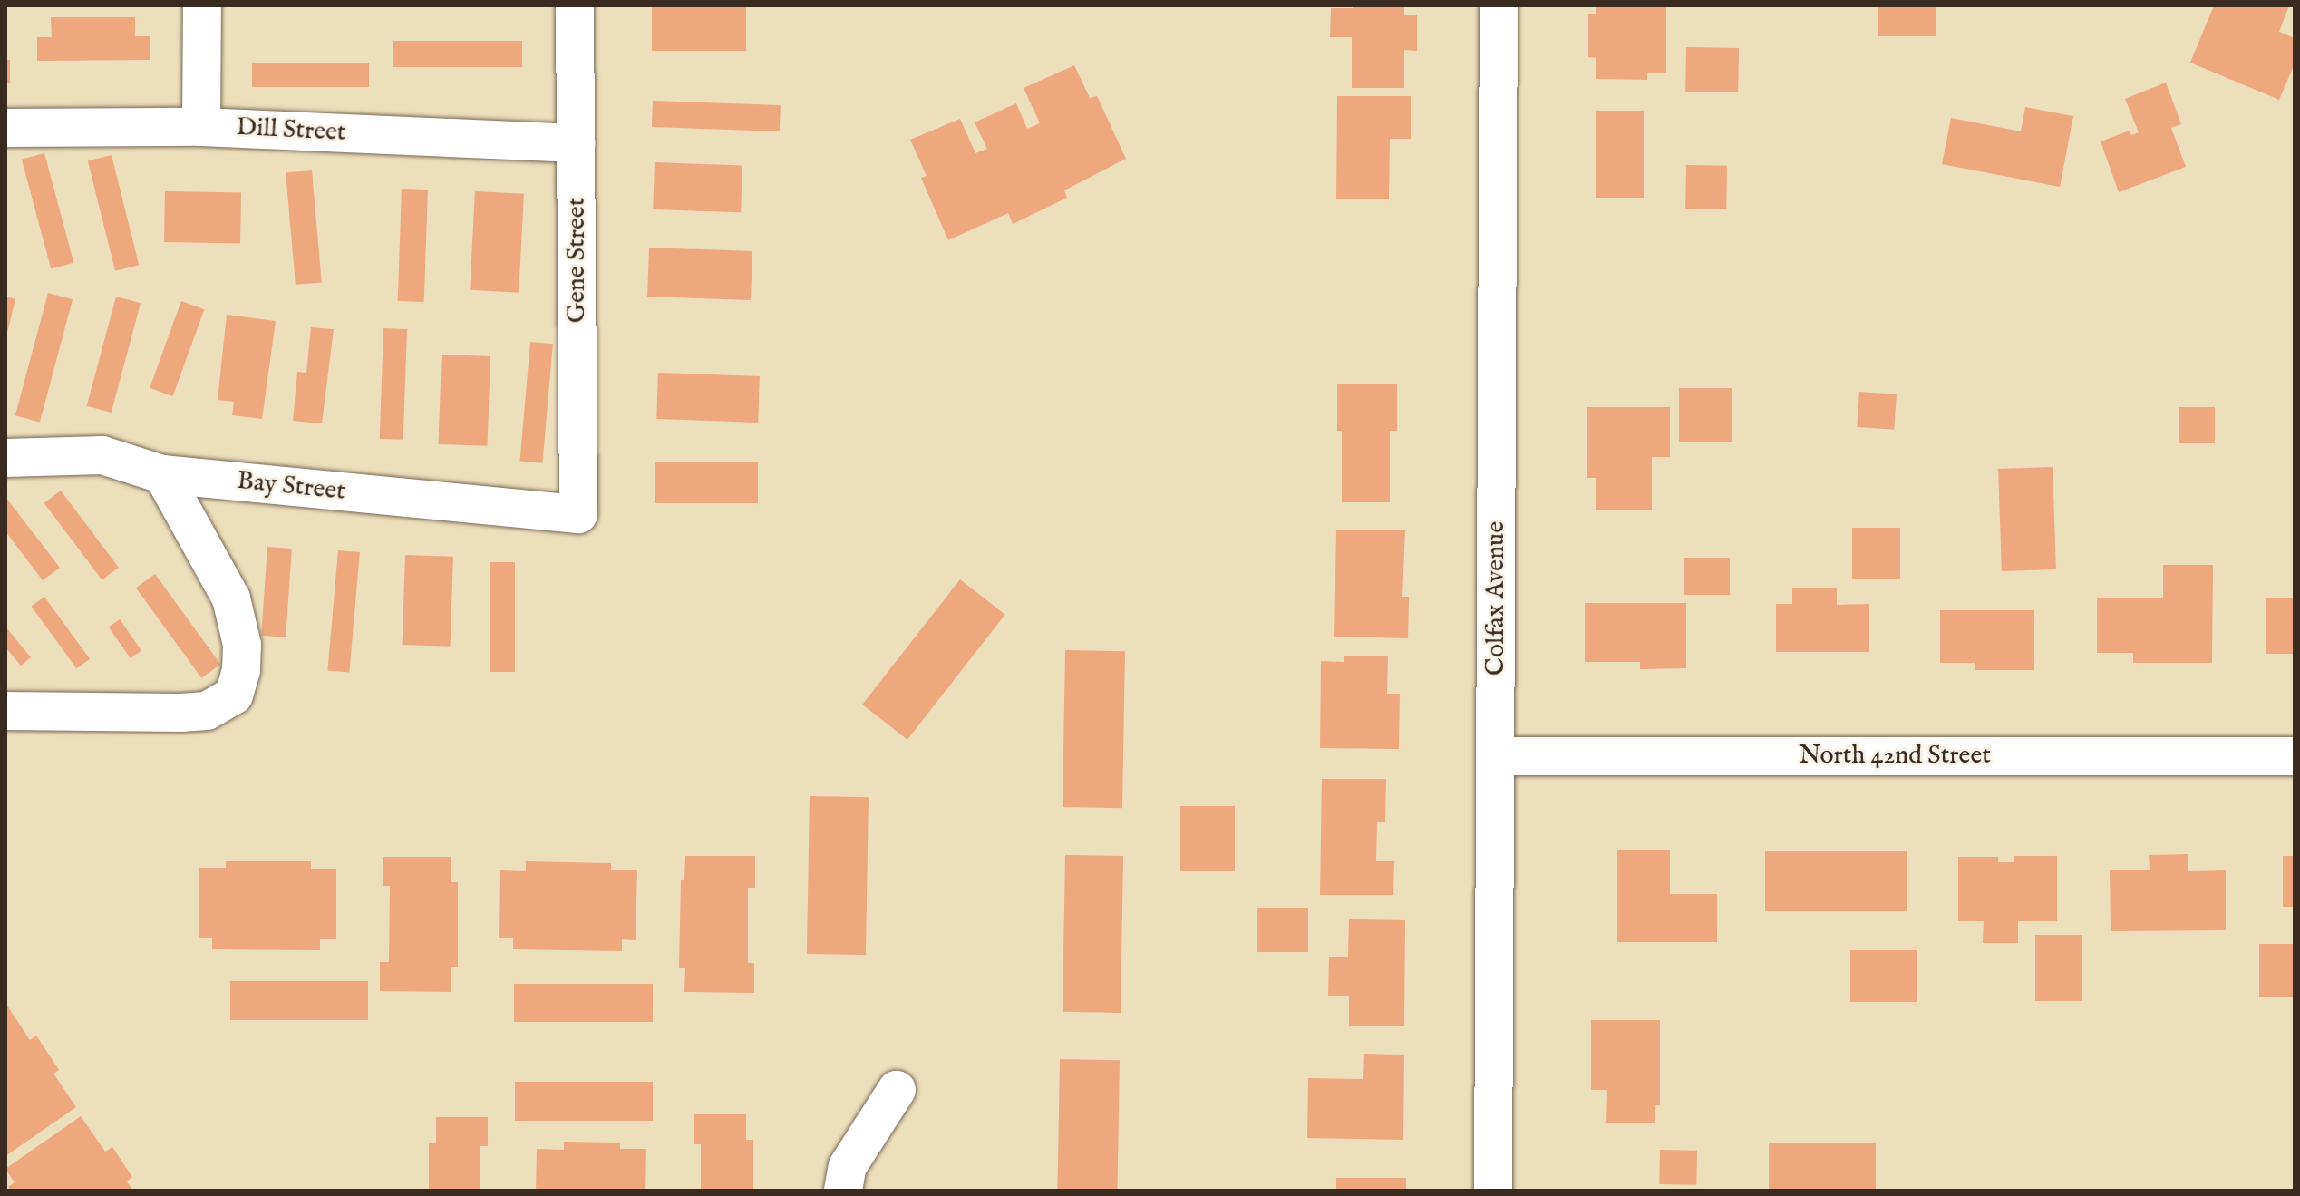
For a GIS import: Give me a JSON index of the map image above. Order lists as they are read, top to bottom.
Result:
{
  "streets": {
    "street": [
      "Dill Street",
      "Gene Street",
      "Bay Street",
      "Colfax Avenue",
      "North 42nd Street"
    ]
  },
  "crossings": [
    ["Dill Street", "Gene Street"],
    ["Gene Street", "Bay Street"],
    ["Colfax Avenue", "North 42nd Street"]
  ]
}
